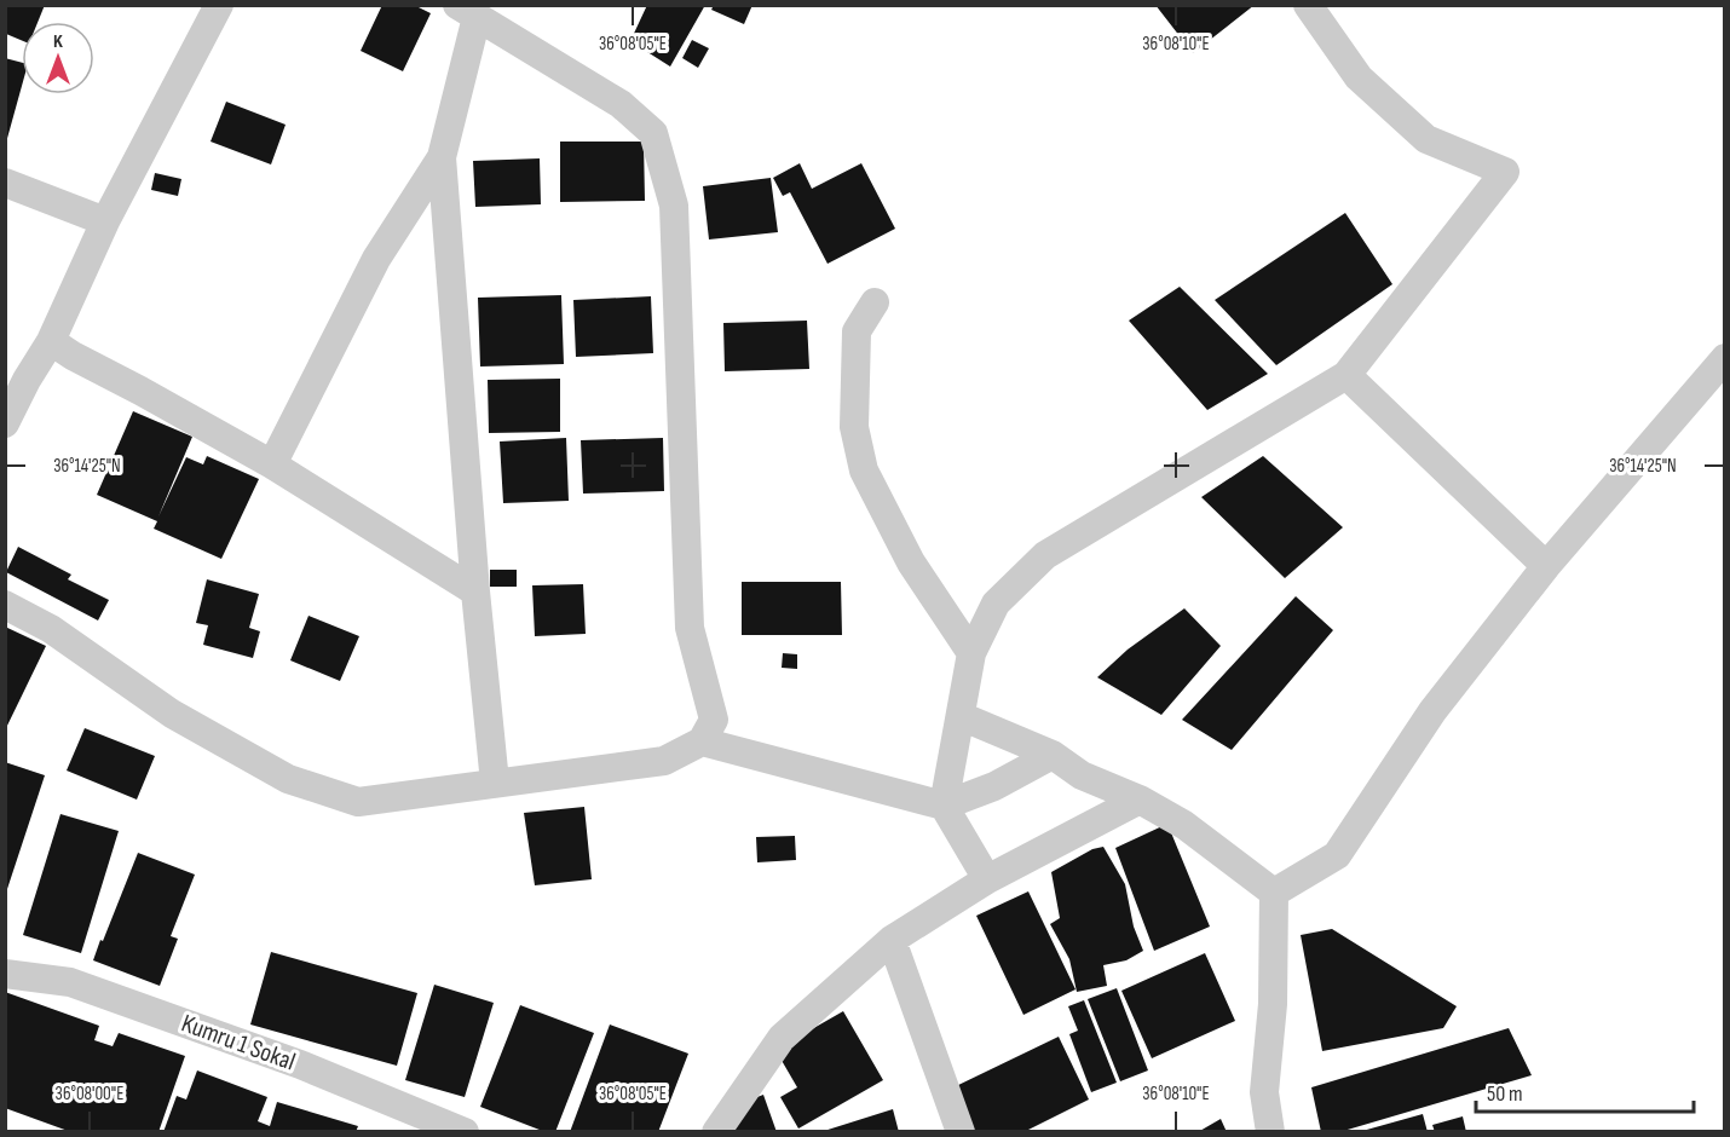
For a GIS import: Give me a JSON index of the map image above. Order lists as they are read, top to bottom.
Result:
{
  "streets": {
    "street": ["Kumru 1 Sokal"]
  },
  "scale_bar": "50 m",
  "north": "top",
  "coordinates": [
    "36°08'05\"E",
    "36°08'10\"E",
    "36°14'25\"N",
    "36°08'00\"E"
  ]
}
